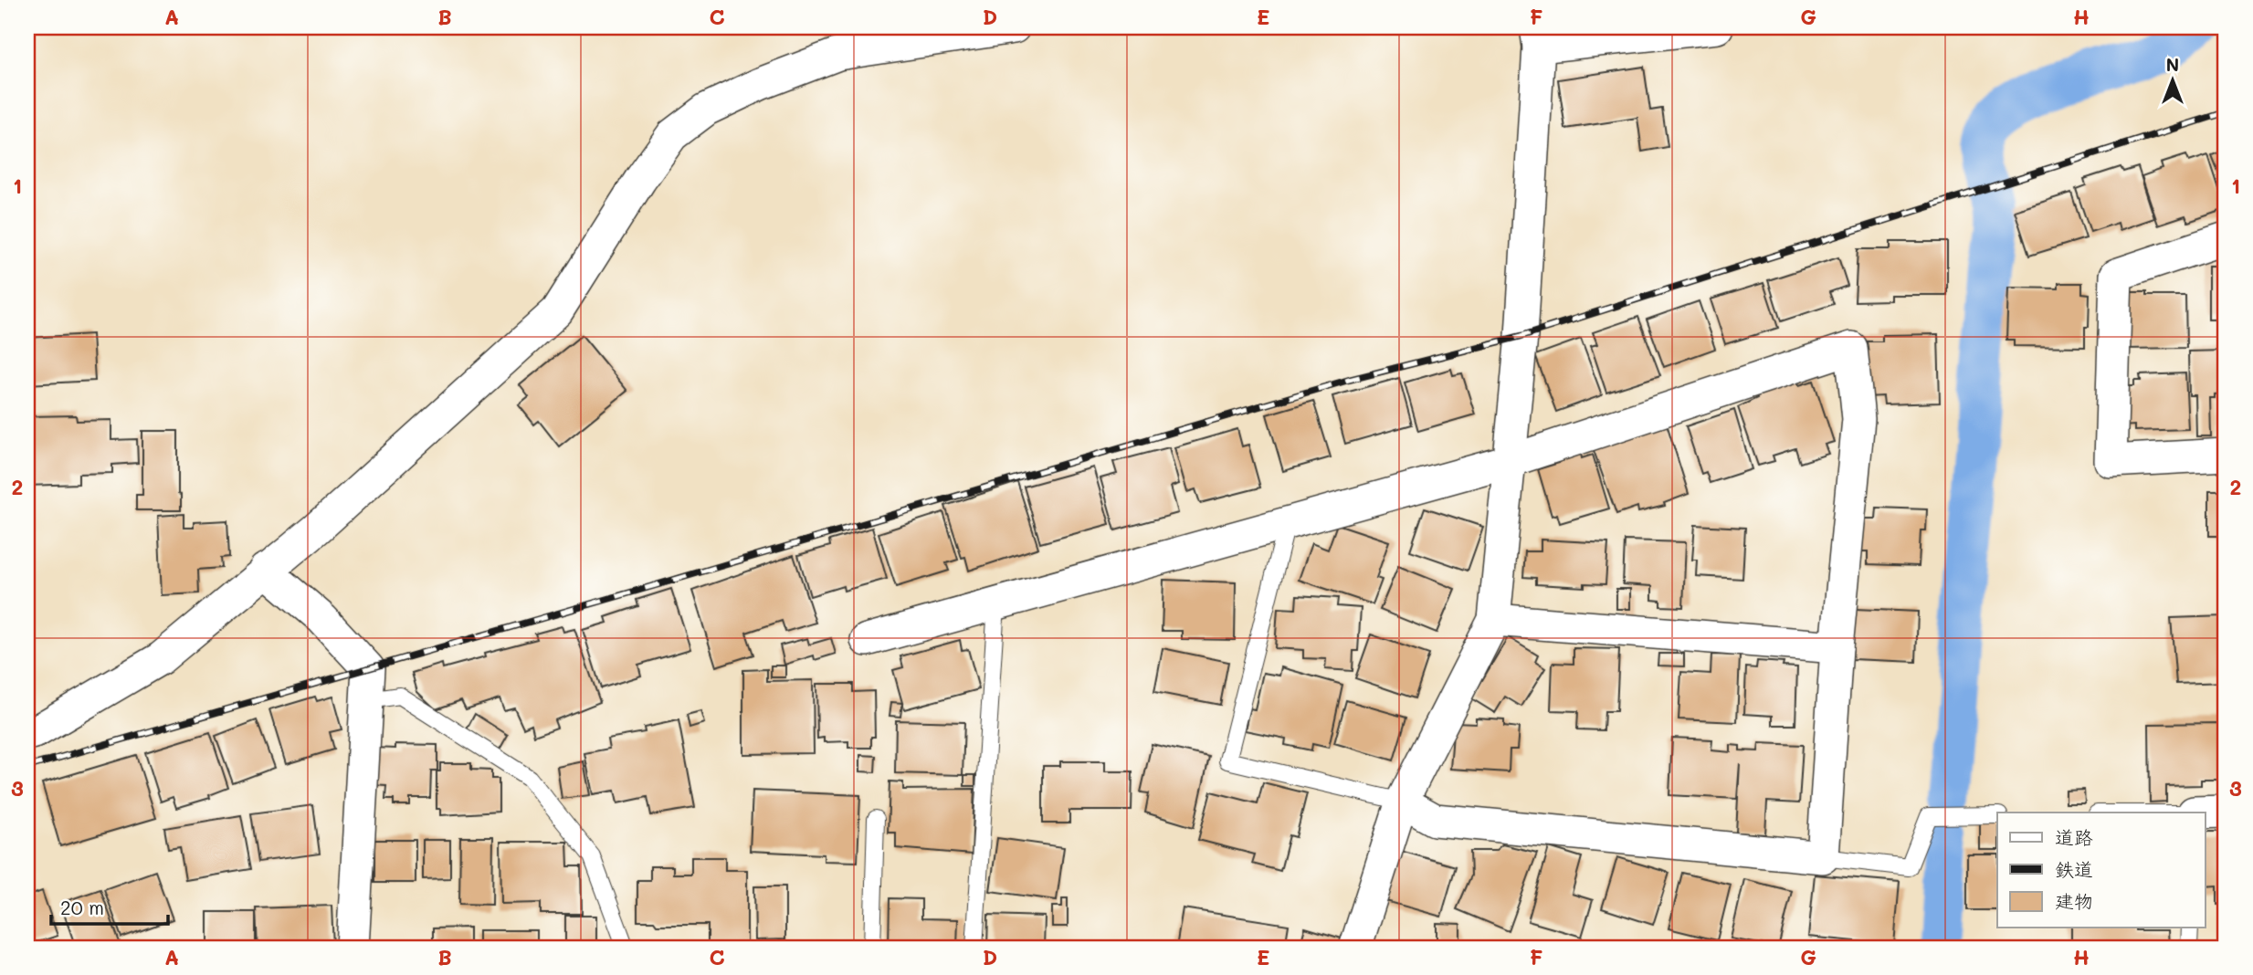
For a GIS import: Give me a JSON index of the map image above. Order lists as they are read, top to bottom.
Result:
{
  "legend": ["道路", "鉄道", "建物"],
  "scale_bar": "20 m",
  "north": "top",
  "grid": {
    "columns": [
      "A",
      "B",
      "C",
      "D",
      "E",
      "F",
      "G",
      "H"
    ],
    "rows": ["1", "2", "3"]
  }
}
